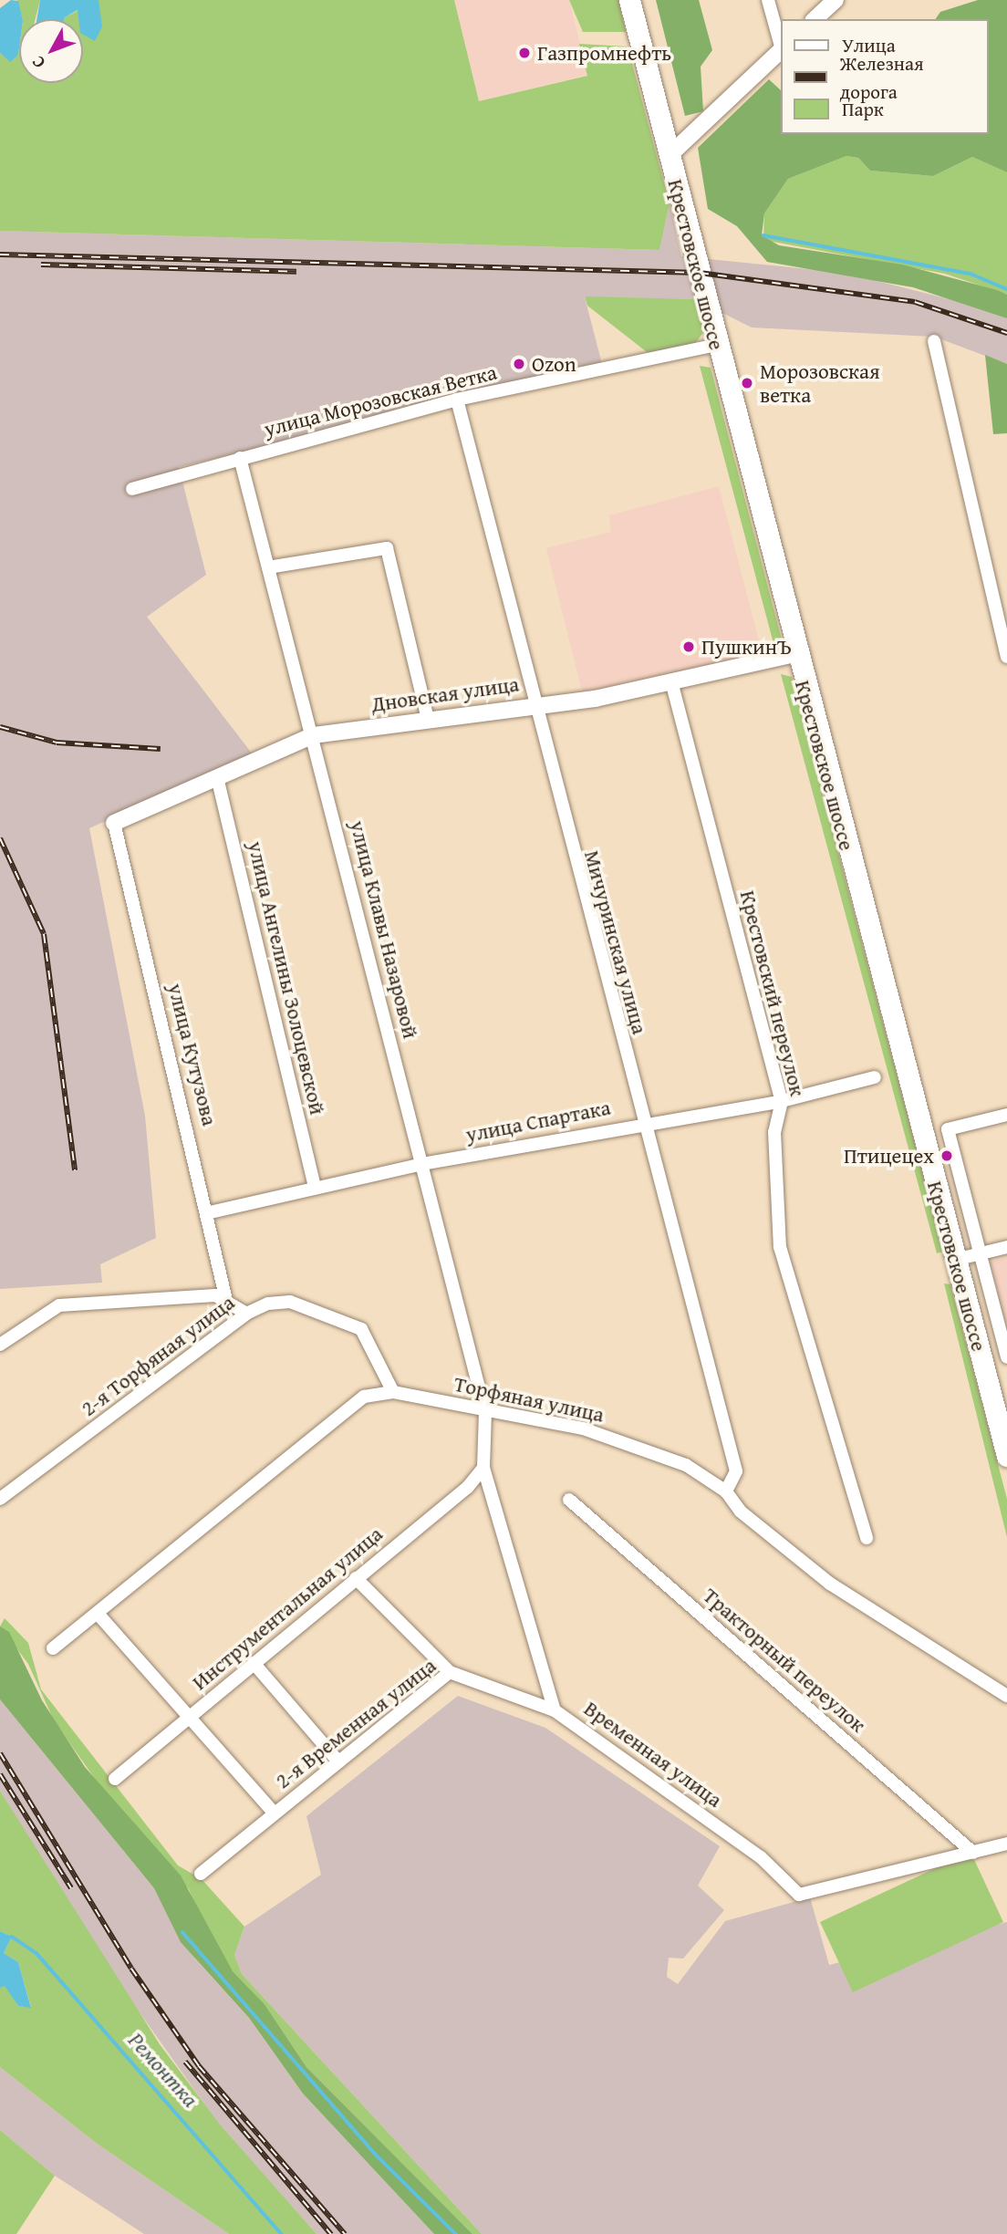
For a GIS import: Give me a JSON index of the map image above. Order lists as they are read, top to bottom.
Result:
{
  "streets": {
    "main road": ["Крестовское шоссе"],
    "street": [
      "улица Морозовская Ветка",
      "Дновская улица",
      "улица Клавы Назаровой",
      "Мичуринская улица",
      "улица Ангелины Золоцевской",
      "Крестовский переулок",
      "улица Кутузова",
      "улица Спартака",
      "2-я Торфяная улица",
      "Торфяная улица",
      "Инструментальная улица",
      "Тракторный переулок",
      "2-я Временная улица",
      "Временная улица"
    ]
  },
  "crossings": [
    ["Крестовское шоссе", "улица Морозовская Ветка"],
    ["Крестовское шоссе", "Дновская улица"],
    ["улица Морозовская Ветка", "улица Клавы Назаровой"],
    ["улица Морозовская Ветка", "Мичуринская улица"],
    ["Дновская улица", "улица Клавы Назаровой"],
    ["Дновская улица", "Мичуринская улица"],
    ["Дновская улица", "улица Ангелины Золоцевской"],
    ["Дновская улица", "Крестовский переулок"],
    ["Дновская улица", "улица Кутузова"],
    ["улица Клавы Назаровой", "улица Спартака"],
    ["улица Клавы Назаровой", "Торфяная улица"],
    ["улица Клавы Назаровой", "Временная улица"],
    ["Мичуринская улица", "улица Спартака"],
    ["Мичуринская улица", "Торфяная улица"],
    ["улица Ангелины Золоцевской", "улица Спартака"],
    ["Крестовский переулок", "улица Спартака"],
    ["улица Кутузова", "улица Спартака"],
    ["2-я Торфяная улица", "Торфяная улица"],
    ["Торфяная улица", "Временная улица"],
    ["Инструментальная улица", "Временная улица"],
    ["Тракторный переулок", "Временная улица"],
    ["2-я Временная улица", "Временная улица"]
  ],
  "water": ["Ремонтка"],
  "places": [
    "Газпромнефть",
    "Ozon",
    "Морозовская ветка",
    "ПушкинЪ",
    "Птицецех"
  ],
  "legend": ["Улица", "Железная дорога", "Парк"],
  "north": "bottom left"
}
